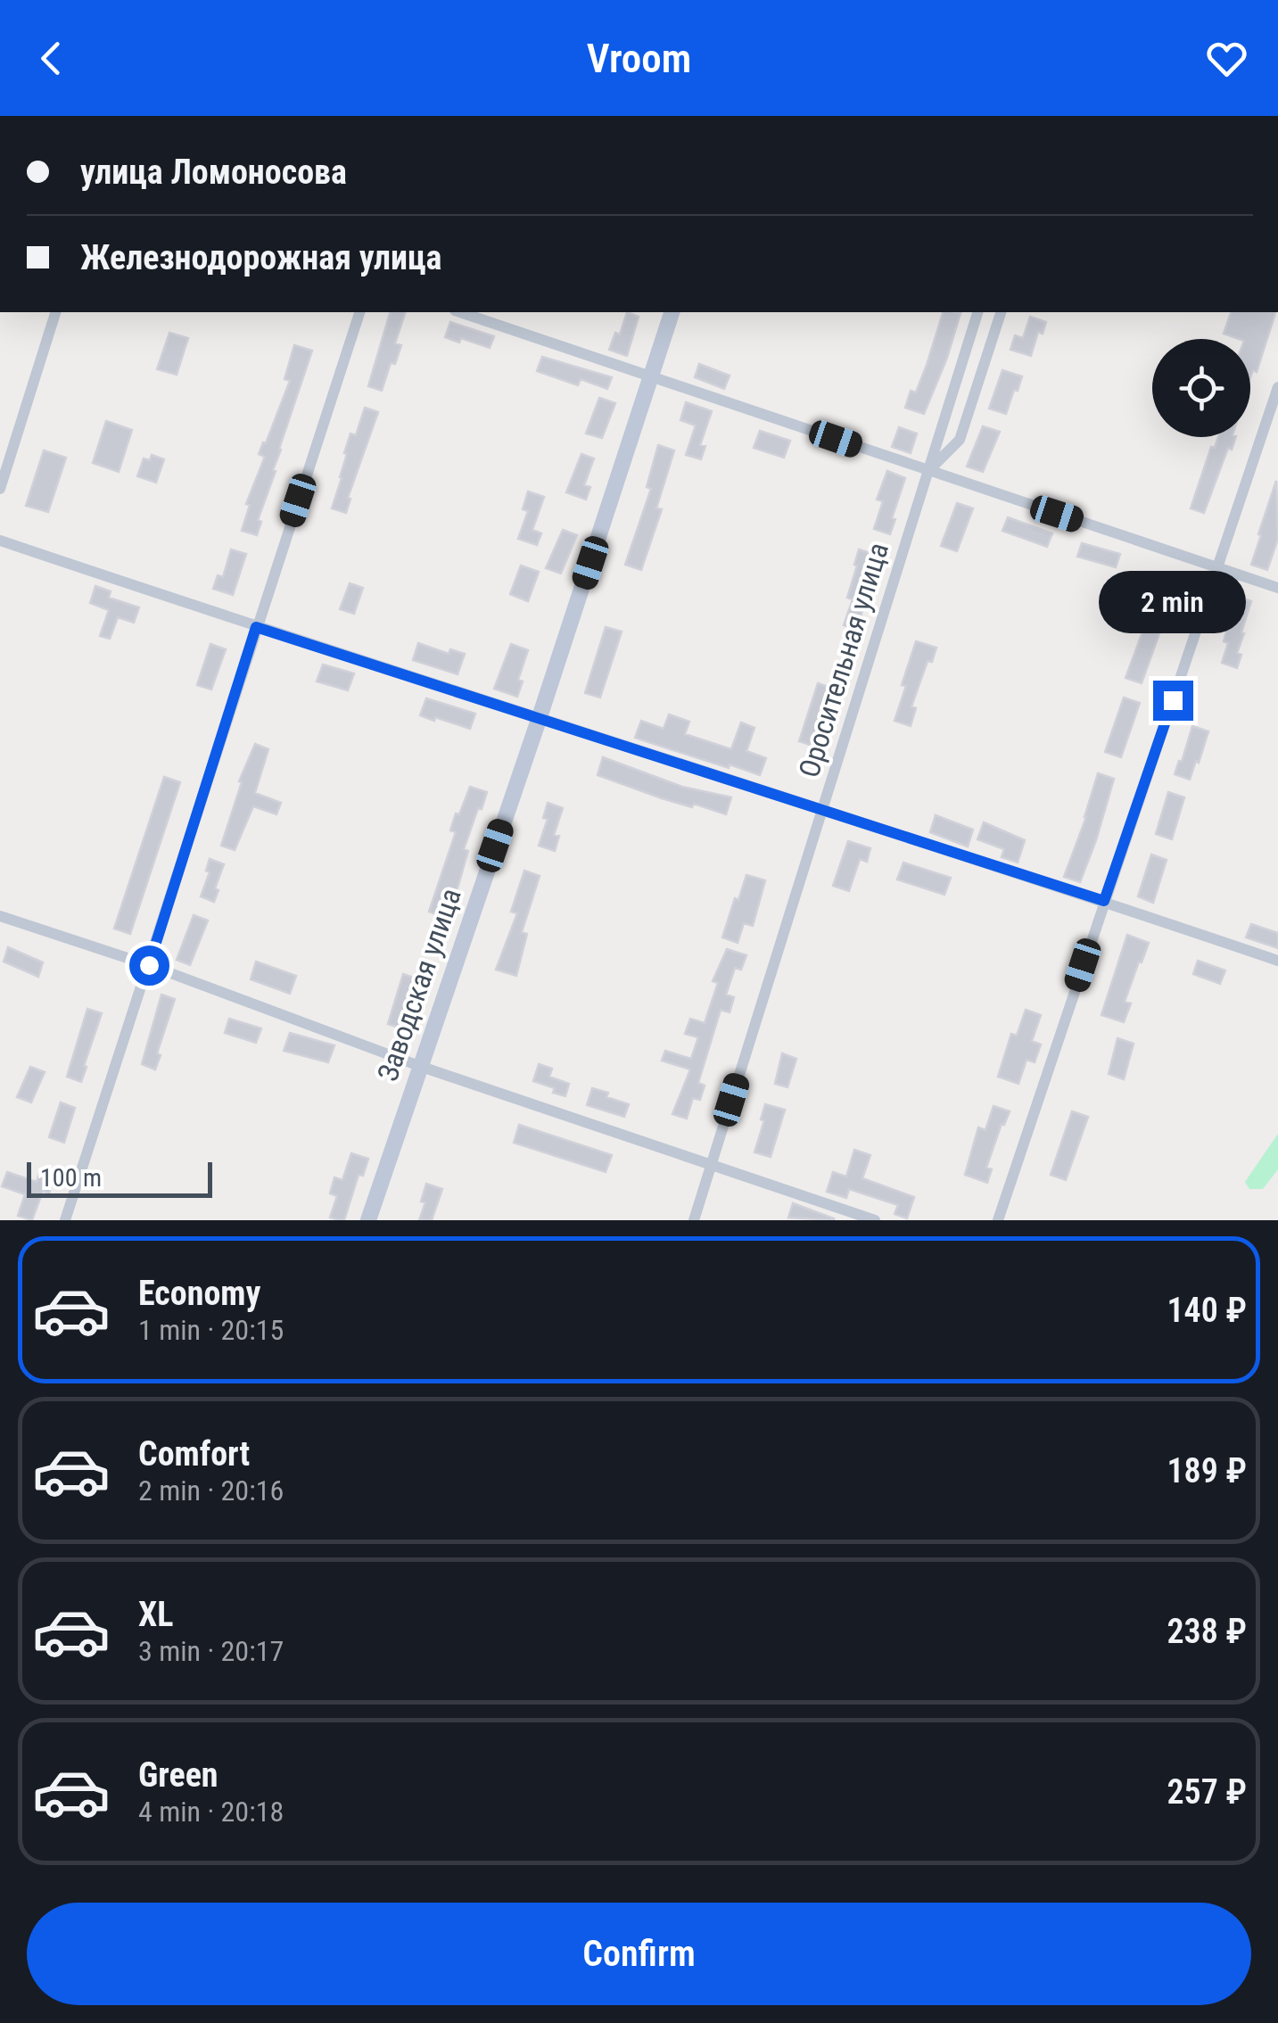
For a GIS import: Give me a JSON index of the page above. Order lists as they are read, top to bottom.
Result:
{
  "streets": {
    "main road": ["Заводская улица"],
    "street": ["Оросительная улица"]
  },
  "scale_bar": "100 m",
  "page": {
    "header": "Vroom",
    "banner": ["улица Ломоносова", "Железнодорожная улица"],
    "bubble": "2 min",
    "scale": "100 m",
    "list": [
      {
        "name": "Economy",
        "note": "1 min · 20:15",
        "value": "140 ₽"
      },
      {
        "name": "Comfort",
        "note": "2 min · 20:16",
        "value": "189 ₽"
      },
      {
        "name": "XL",
        "note": "3 min · 20:17",
        "value": "238 ₽"
      },
      {
        "name": "Green",
        "note": "4 min · 20:18",
        "value": "257 ₽"
      }
    ],
    "buttons": "Confirm"
  }
}
